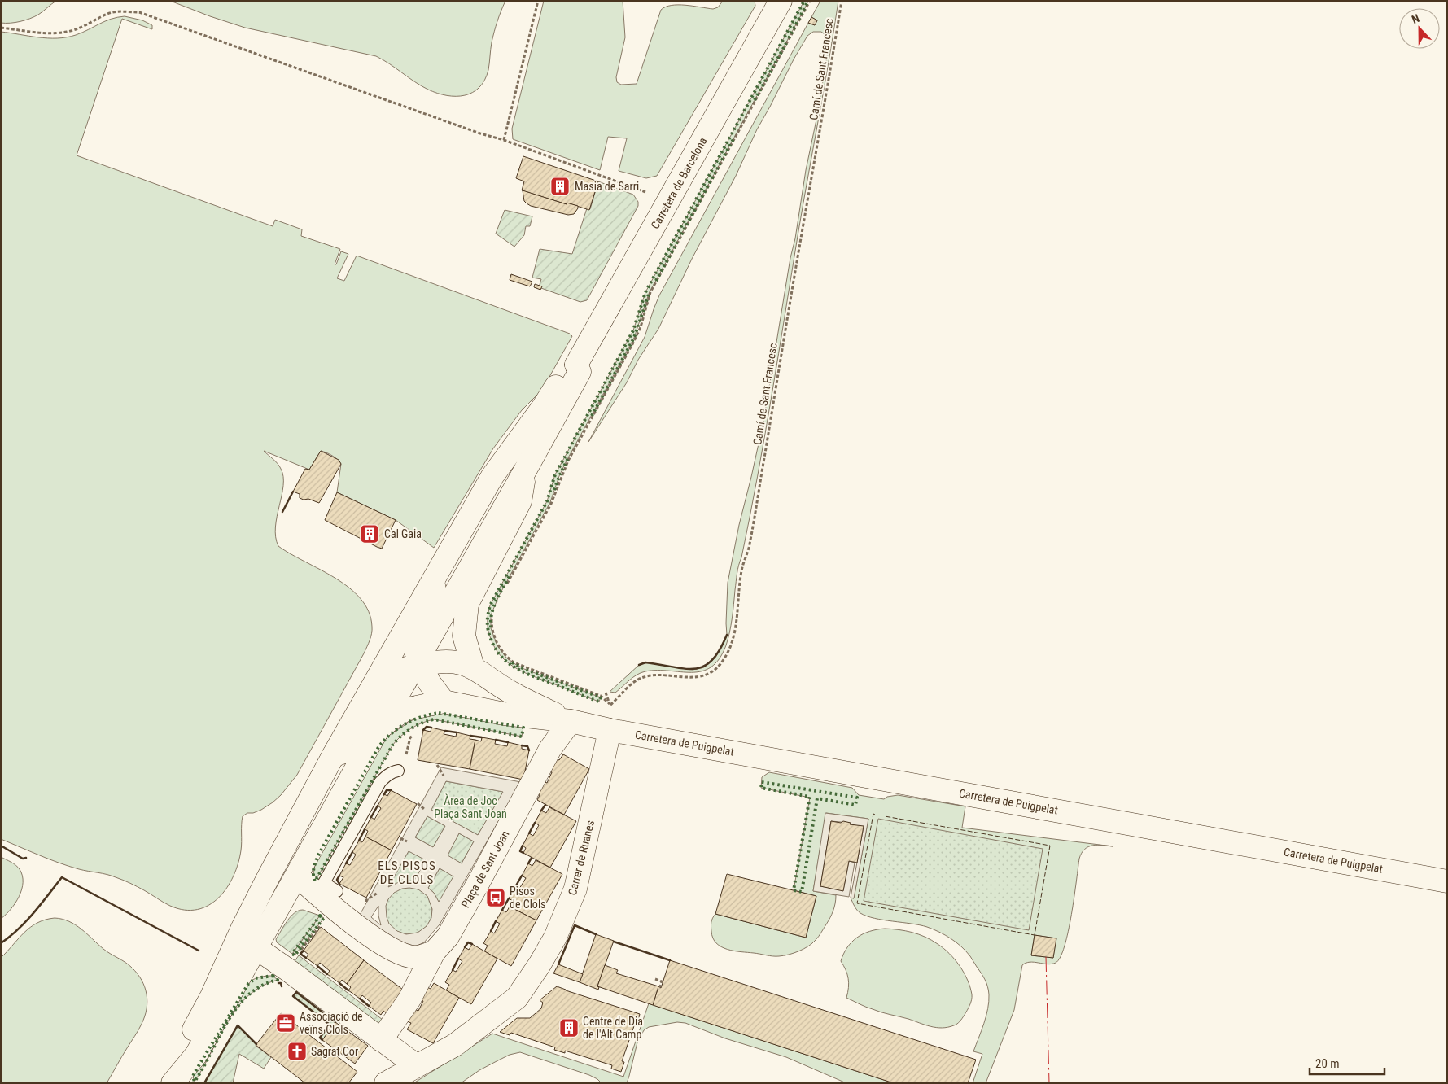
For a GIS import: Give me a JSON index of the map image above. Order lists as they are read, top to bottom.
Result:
{
  "streets": {
    "street": [
      "Carretera de Barcelona",
      "Carretera de Puigpelat",
      "Carrer de Ruanes",
      "Plaça de Sant Joan"
    ],
    "path": ["Camí de Sant Francesc"]
  },
  "crossings": [
    ["Carretera de Puigpelat", "Carrer de Ruanes"],
    ["Carretera de Puigpelat", "Plaça de Sant Joan"]
  ],
  "districts": ["ELS PISOS DE CLOLS"],
  "parks": ["Àrea de Joc Plaça Sant Joan"],
  "places": {
    "building": ["Masia de Sarri", "Cal Gaia", "Centre de Dia de l'Alt Camp"],
    "bus stop": ["Pisos de Clols"],
    "office": ["Associació de veïns Clols"],
    "church": ["Sagrat Cor"]
  },
  "scale_bar": "20 m",
  "north": "top"
}
